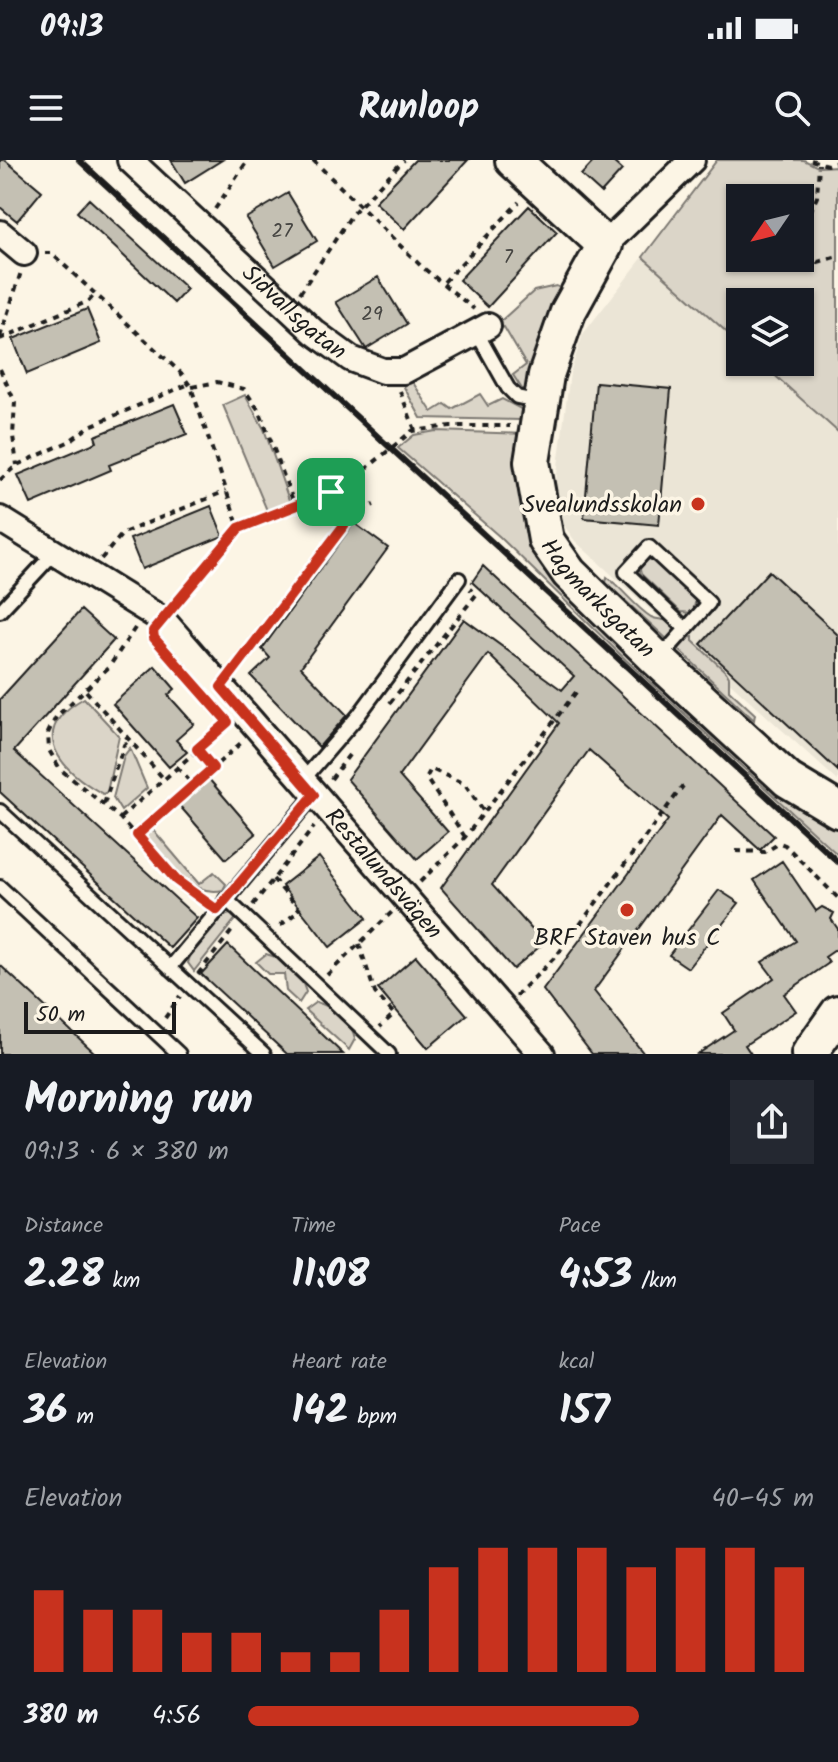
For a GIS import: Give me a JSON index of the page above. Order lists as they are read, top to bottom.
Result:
{
  "streets": {
    "street": ["Sidvallsgatan", "Hagmarksgatan", "Restalundsvägen"]
  },
  "places": ["Svealundsskolan", "BRF Staven hus C"],
  "house_numbers": ["27", "7", "29"],
  "scale_bar": "50 m",
  "north": "bottom left",
  "page": {
    "status": "09:13",
    "header": "Runloop",
    "scale": "50 m",
    "heading": ["Morning run", "09:13 · 6 × 380 m"],
    "stats": [
      ["Distance", "2.28 km"],
      ["Time", "11:08"],
      ["Pace", "4:53 /km"],
      ["Elevation", "36 m"],
      ["Heart rate", "142 bpm"],
      ["kcal", "157"]
    ],
    "chart": ["Elevation", "40–45 m"],
    "list": [
      {
        "name": "380 m",
        "note": "4:56"
      }
    ]
  }
}
